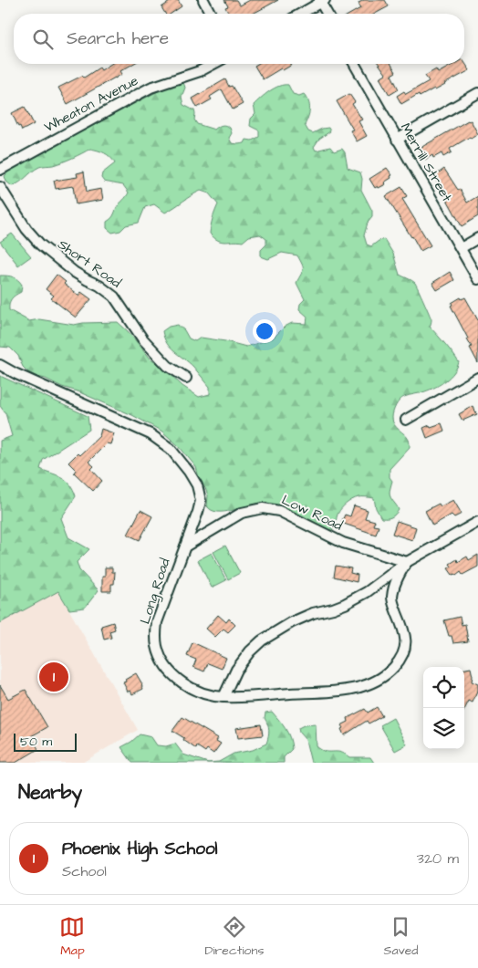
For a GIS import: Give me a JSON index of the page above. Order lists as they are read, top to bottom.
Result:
{
  "streets": {
    "street": [
      "Wheaton Avenue",
      "Merrill Street",
      "Short Road",
      "Low Road",
      "Long Road"
    ]
  },
  "crossings": [
    ["Low Road", "Long Road"]
  ],
  "scale_bar": "50 m",
  "page": {
    "search": "Search here",
    "pins": "1",
    "scale": "50 m",
    "heading": "Nearby",
    "list": [
      {
        "mark": "1",
        "name": "Phoenix High School",
        "note": "School",
        "value": "320 m"
      }
    ],
    "nav": ["Map", "Directions", "Saved"]
  }
}
